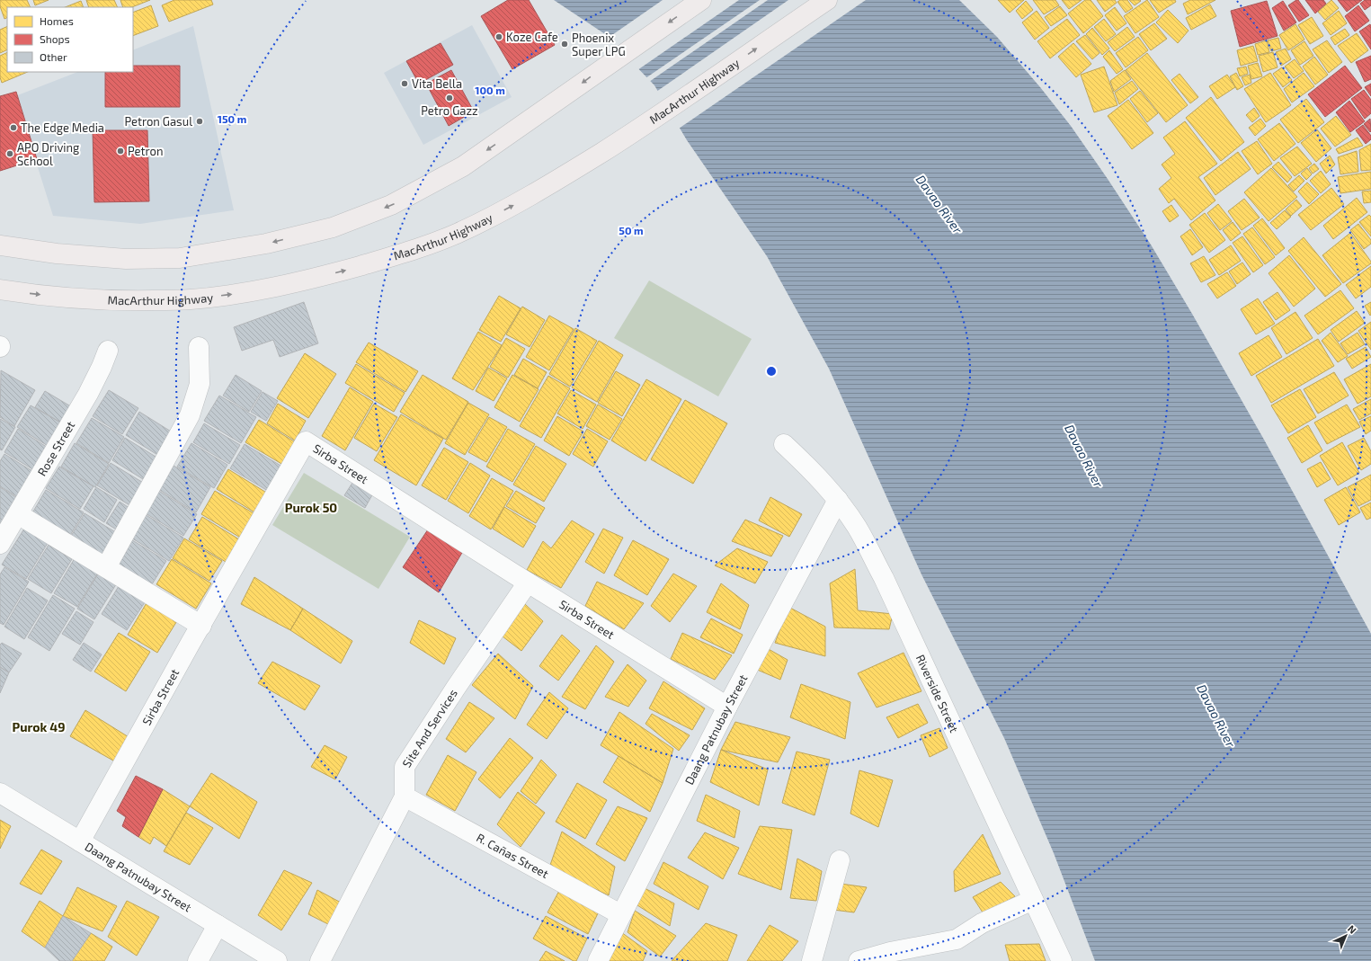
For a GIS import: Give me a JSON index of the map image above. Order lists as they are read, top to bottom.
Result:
{
  "streets": {
    "main road": ["MacArthur Highway"],
    "street": [
      "Rose Street",
      "Sirba Street",
      "Riverside Street",
      "Site And Services",
      "Daang Patnubay Street",
      "R. Cañas Street"
    ]
  },
  "crossings": [
    ["Sirba Street", "Site And Services"],
    ["Sirba Street", "Daang Patnubay Street"],
    ["Riverside Street", "Daang Patnubay Street"],
    ["Site And Services", "R. Cañas Street"],
    ["Daang Patnubay Street", "R. Cañas Street"]
  ],
  "districts": ["Purok 50", "Purok 49"],
  "water": ["Davao River"],
  "places": [
    "Koze Cafe",
    "Phoenix Super LPG",
    "Vita Bella",
    "Petro Gazz",
    "Petron Gasul",
    "The Edge Media",
    "Petron",
    "APO Driving School"
  ],
  "legend": ["Homes", "Shops", "Other"],
  "north": "top right",
  "rings": ["100 m", "150 m", "50 m"]
}
